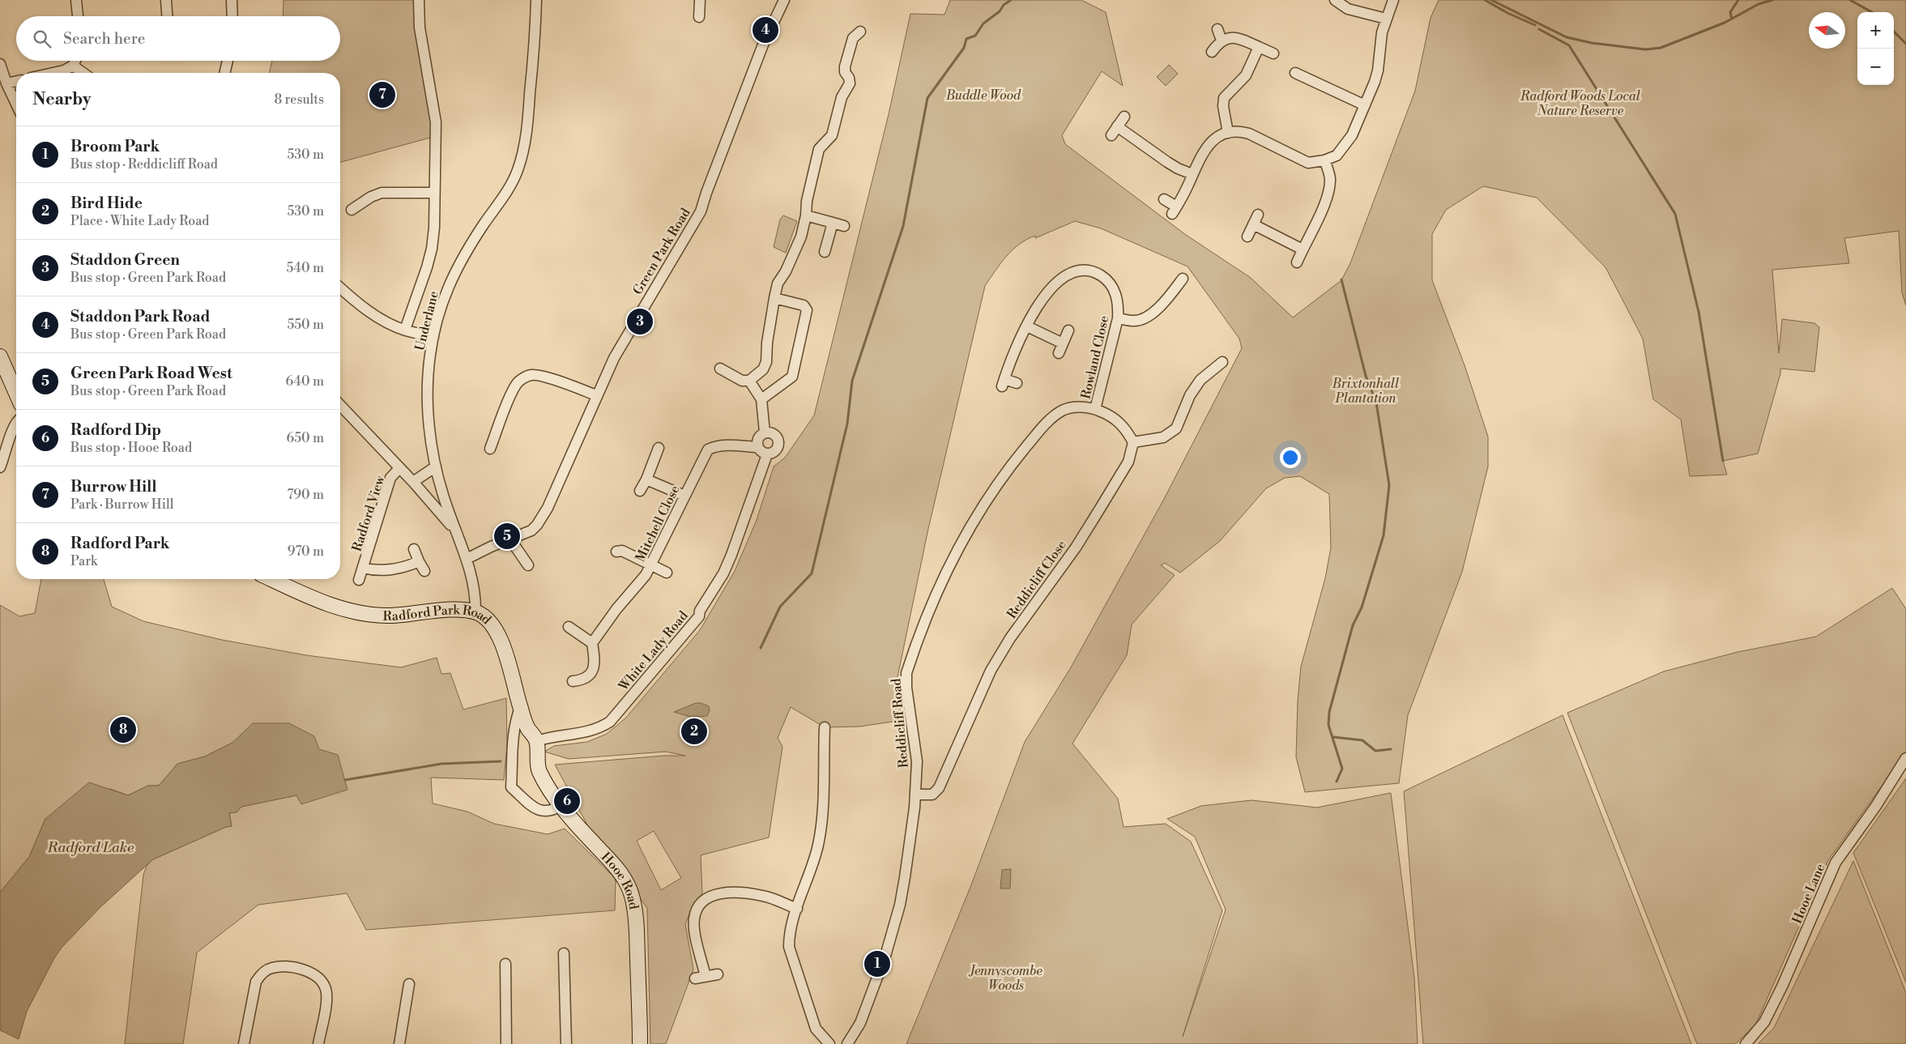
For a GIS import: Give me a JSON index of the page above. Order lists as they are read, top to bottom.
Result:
{
  "streets": {
    "street": [
      "Green Park Road",
      "Underlane",
      "Rowland Close",
      "Radford View",
      "Mitchell Close",
      "Reddicliff Close",
      "Radford Park Road",
      "White Lady Road",
      "Reddicliff Road",
      "Hooe Road",
      "Hooe Lane"
    ]
  },
  "crossings": [
    ["Green Park Road", "Underlane"],
    ["Underlane", "Radford Park Road"],
    ["Rowland Close", "Reddicliff Road"],
    ["Mitchell Close", "White Lady Road"],
    ["Reddicliff Close", "Reddicliff Road"],
    ["Radford Park Road", "White Lady Road"],
    ["Radford Park Road", "Hooe Road"],
    ["White Lady Road", "Hooe Road"]
  ],
  "water": ["Radford Lake"],
  "parks": [
    "Buddle Wood",
    "Radford Woods Local Nature Reserve",
    "Brixtonhall Plantation",
    "Jennyscombe Woods"
  ],
  "north": "left",
  "page": {
    "map_buttons": ["+", "−"],
    "pins": [
      "4",
      "7",
      "3",
      "5",
      "8",
      "2",
      "6",
      "1"
    ],
    "search": "Search here",
    "heading": ["Nearby", "8 results"],
    "list": [
      {
        "mark": "1",
        "name": "Broom Park",
        "note": "Bus stop · Reddicliff Road",
        "value": "530 m"
      },
      {
        "mark": "2",
        "name": "Bird Hide",
        "note": "Place · White Lady Road",
        "value": "530 m"
      },
      {
        "mark": "3",
        "name": "Staddon Green",
        "note": "Bus stop · Green Park Road",
        "value": "540 m"
      },
      {
        "mark": "4",
        "name": "Staddon Park Road",
        "note": "Bus stop · Green Park Road",
        "value": "550 m"
      },
      {
        "mark": "5",
        "name": "Green Park Road West",
        "note": "Bus stop · Green Park Road",
        "value": "640 m"
      },
      {
        "mark": "6",
        "name": "Radford Dip",
        "note": "Bus stop · Hooe Road",
        "value": "650 m"
      },
      {
        "mark": "7",
        "name": "Burrow Hill",
        "note": "Park · Burrow Hill",
        "value": "790 m"
      },
      {
        "mark": "8",
        "name": "Radford Park",
        "note": "Park",
        "value": "970 m"
      }
    ]
  }
}
